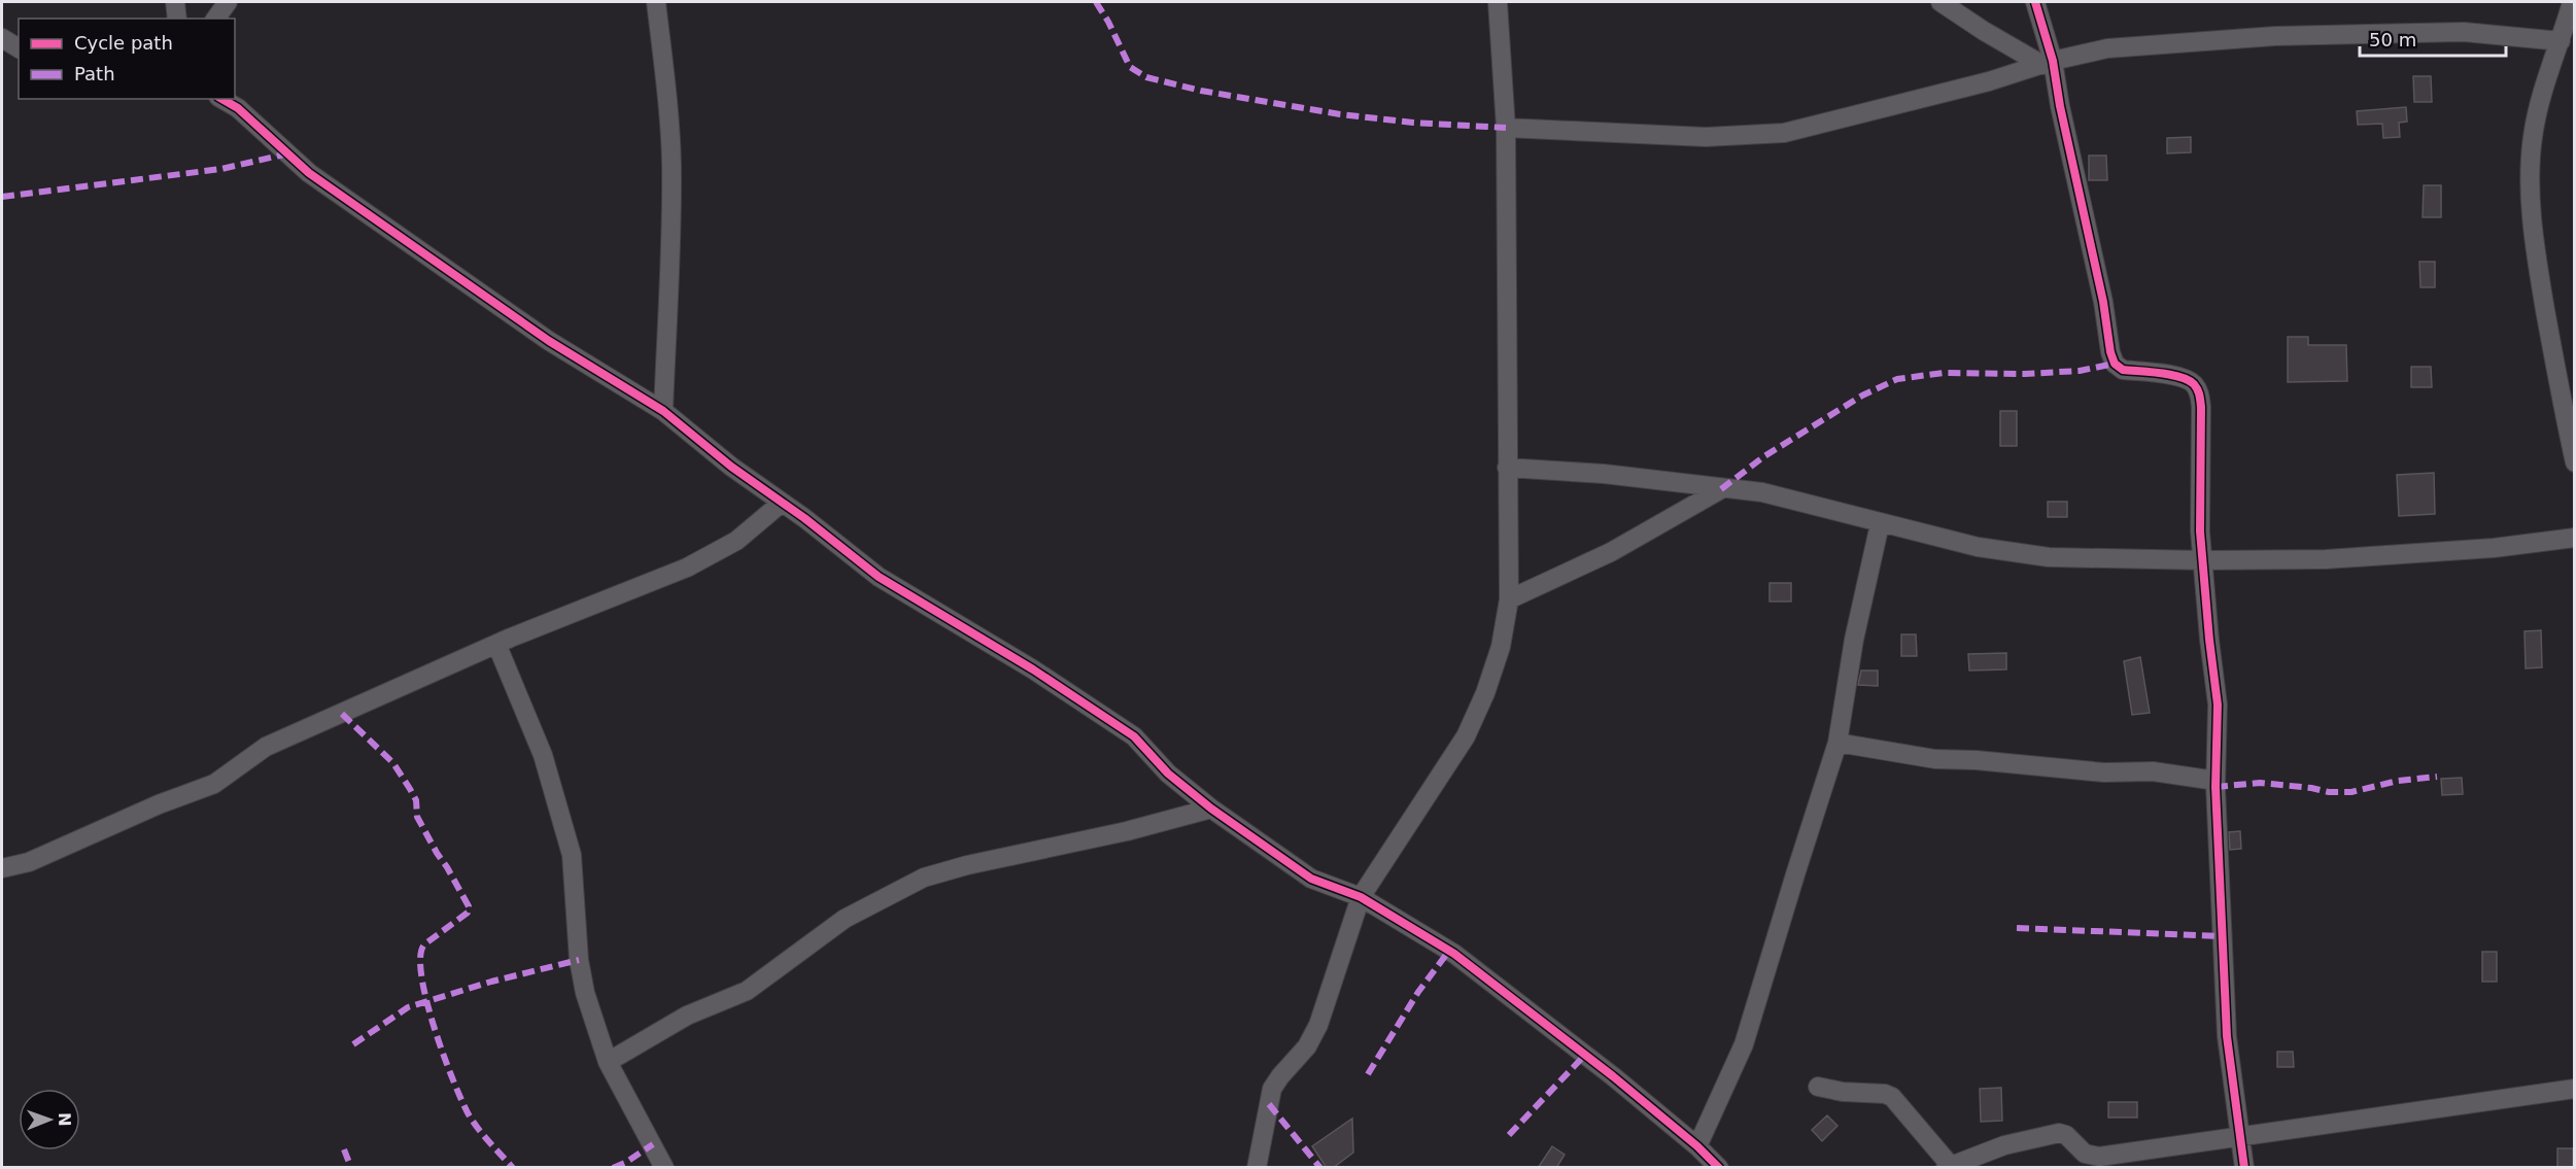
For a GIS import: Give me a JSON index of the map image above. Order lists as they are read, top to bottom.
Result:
{
  "legend": ["Cycle path", "Path"],
  "scale_bar": "50 m",
  "north": "right"
}
